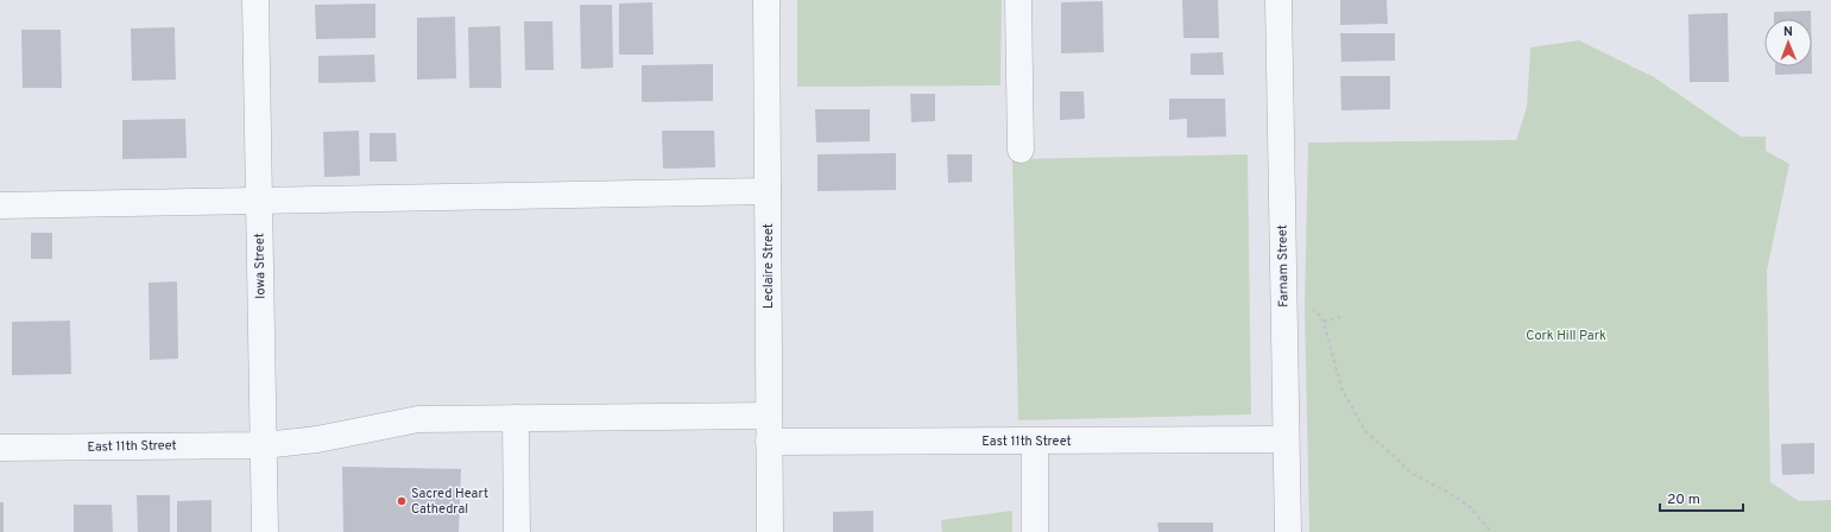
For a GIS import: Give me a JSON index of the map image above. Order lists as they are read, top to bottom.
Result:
{
  "streets": {
    "street": [
      "Iowa Street",
      "Leclaire Street",
      "Farnam Street",
      "East 11th Street"
    ]
  },
  "crossings": [
    ["Iowa Street", "East 11th Street"],
    ["Leclaire Street", "East 11th Street"],
    ["Farnam Street", "East 11th Street"]
  ],
  "parks": ["Cork Hill Park"],
  "places": ["Sacred Heart Cathedral"],
  "scale_bar": "20 m",
  "north": "top"
}
